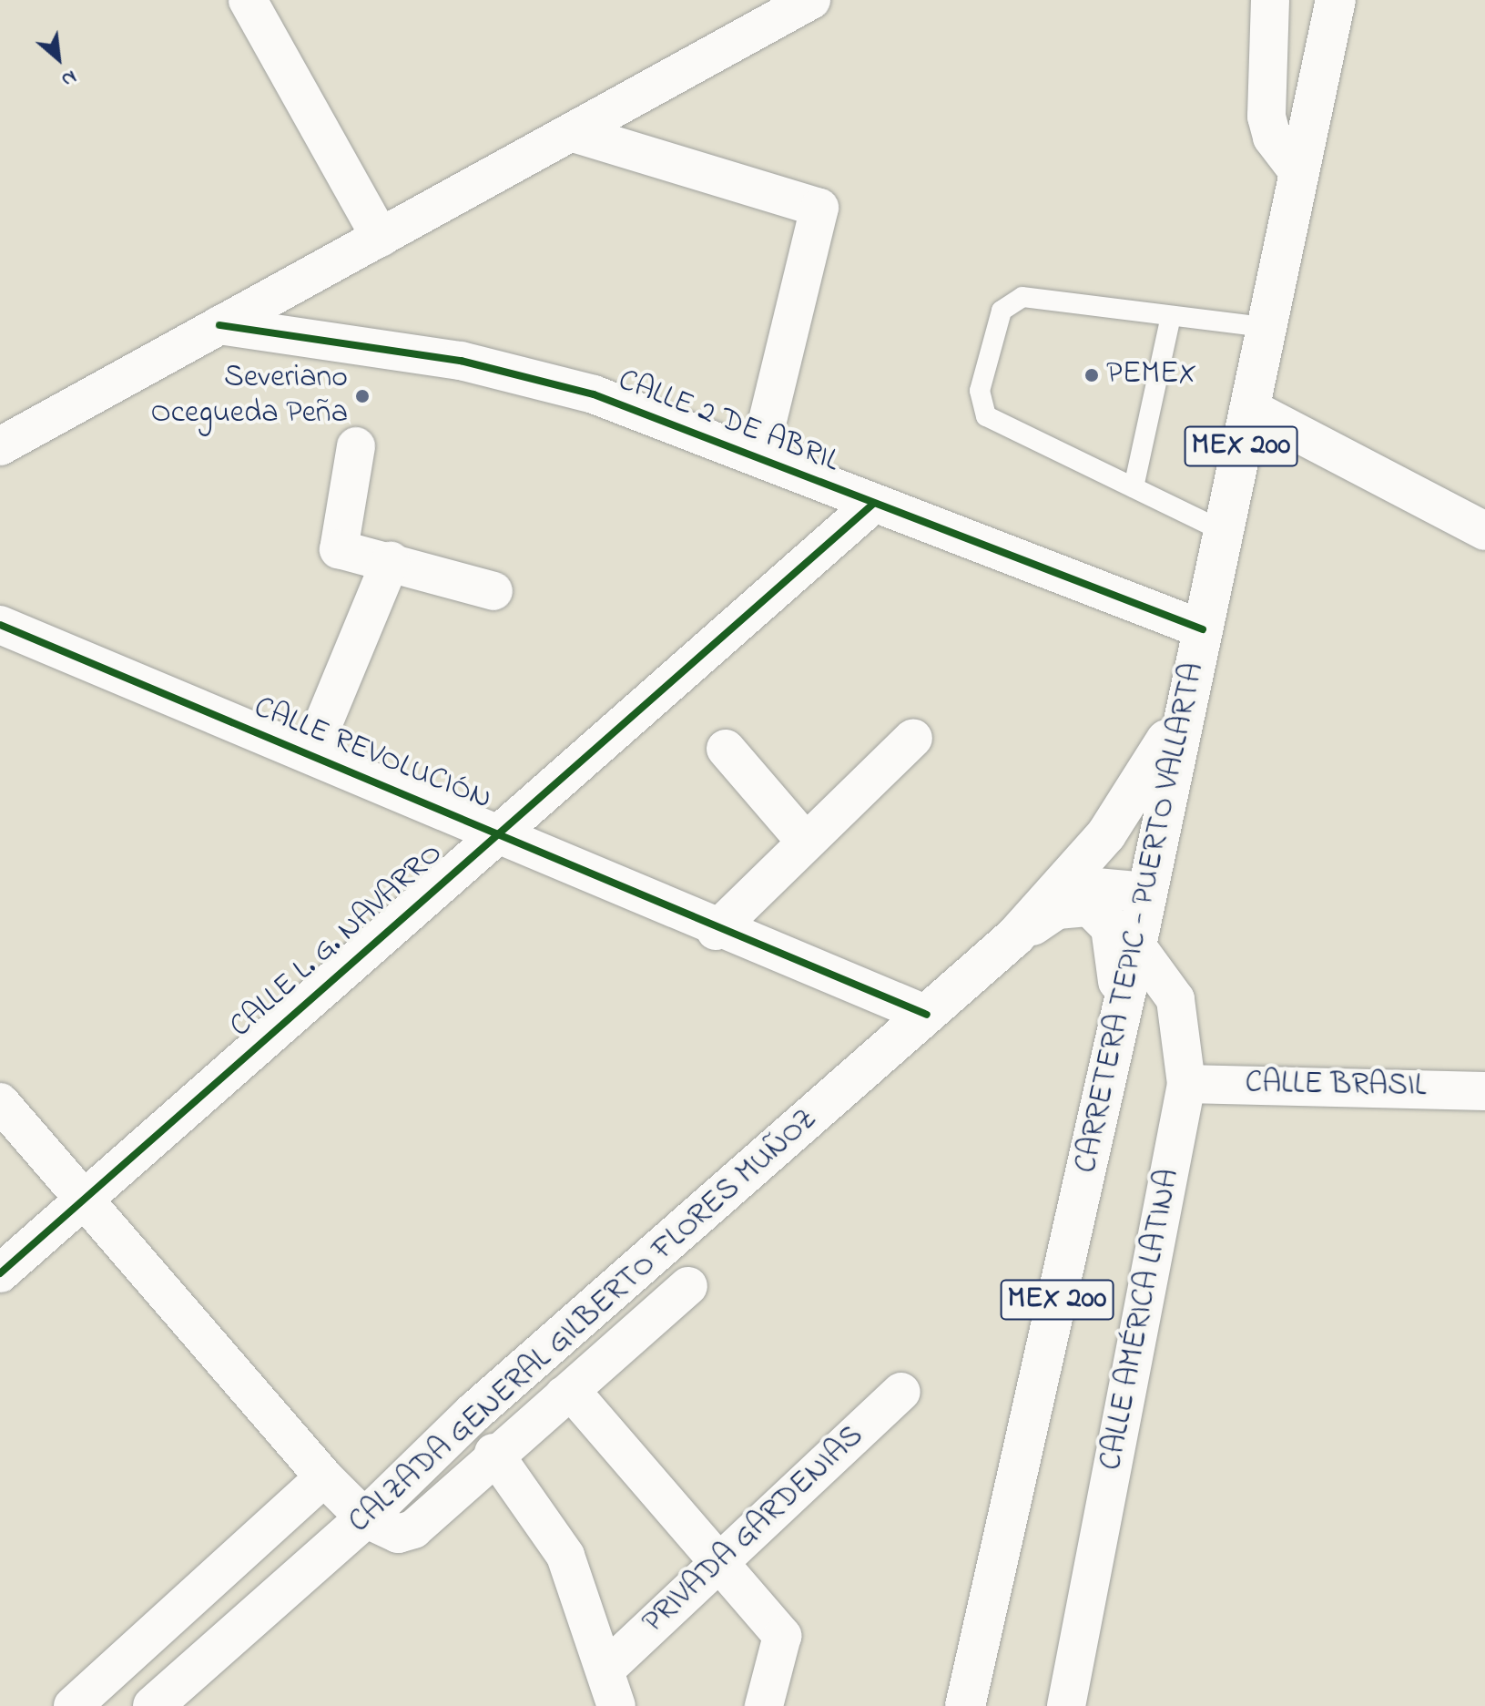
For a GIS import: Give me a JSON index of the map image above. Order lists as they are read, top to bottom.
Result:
{
  "streets": {
    "main road": ["MEX 200", "CARRETERA TEPIC - PUERTO VALLARTA", "CALZADA GENERAL GILBERTO FLORES MUÑOZ"],
    "street": [
      "CALLE 2 DE ABRIL",
      "CALLE REVOLUCIÓN",
      "CALLE L. G. NAVARRO",
      "CALLE BRASIL",
      "CALLE AMÉRICA LATINA",
      "PRIVADA GARDENIAS"
    ]
  },
  "crossings": [
    ["CALLE 2 DE ABRIL", "CARRETERA TEPIC - PUERTO VALLARTA"],
    ["CALLE 2 DE ABRIL", "CALLE L. G. NAVARRO"],
    ["CALLE REVOLUCIÓN", "CALLE L. G. NAVARRO"],
    ["CALLE REVOLUCIÓN", "CALZADA GENERAL GILBERTO FLORES MUÑOZ"],
    ["CARRETERA TEPIC - PUERTO VALLARTA", "CALLE AMÉRICA LATINA"],
    ["CALLE BRASIL", "CALLE AMÉRICA LATINA"]
  ],
  "places": ["PEMEX", "Severiano Ocegueda Peña"],
  "north": "bottom right"
}
